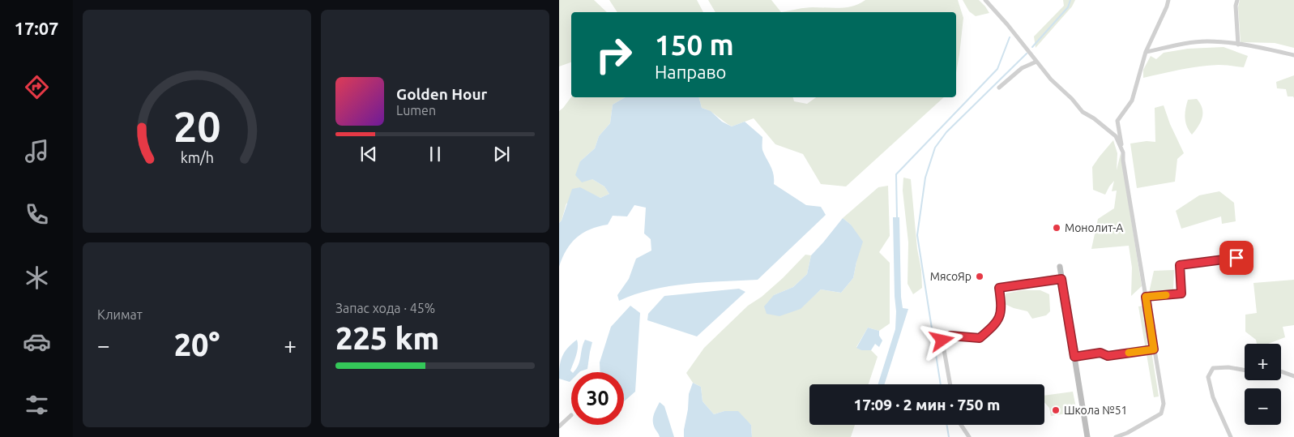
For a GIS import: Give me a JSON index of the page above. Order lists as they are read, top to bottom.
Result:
{
  "places": ["Монолит-А", "МясоЯр", "Школа №51"],
  "page": {
    "tabs": "17:07",
    "turn": ["150 m", "Направо"],
    "song": ["Golden Hour", "Lumen"],
    "tile": [
      "Климат",
      ["Запас хода · 45%", "225 km"]
    ],
    "heat": ["−", "20°", "+"],
    "map_buttons": ["+", "−"],
    "limit": "30",
    "trip": "17:09 · 2 мин · 750 m",
    "gauge": ["20", "km/h"]
  }
}
